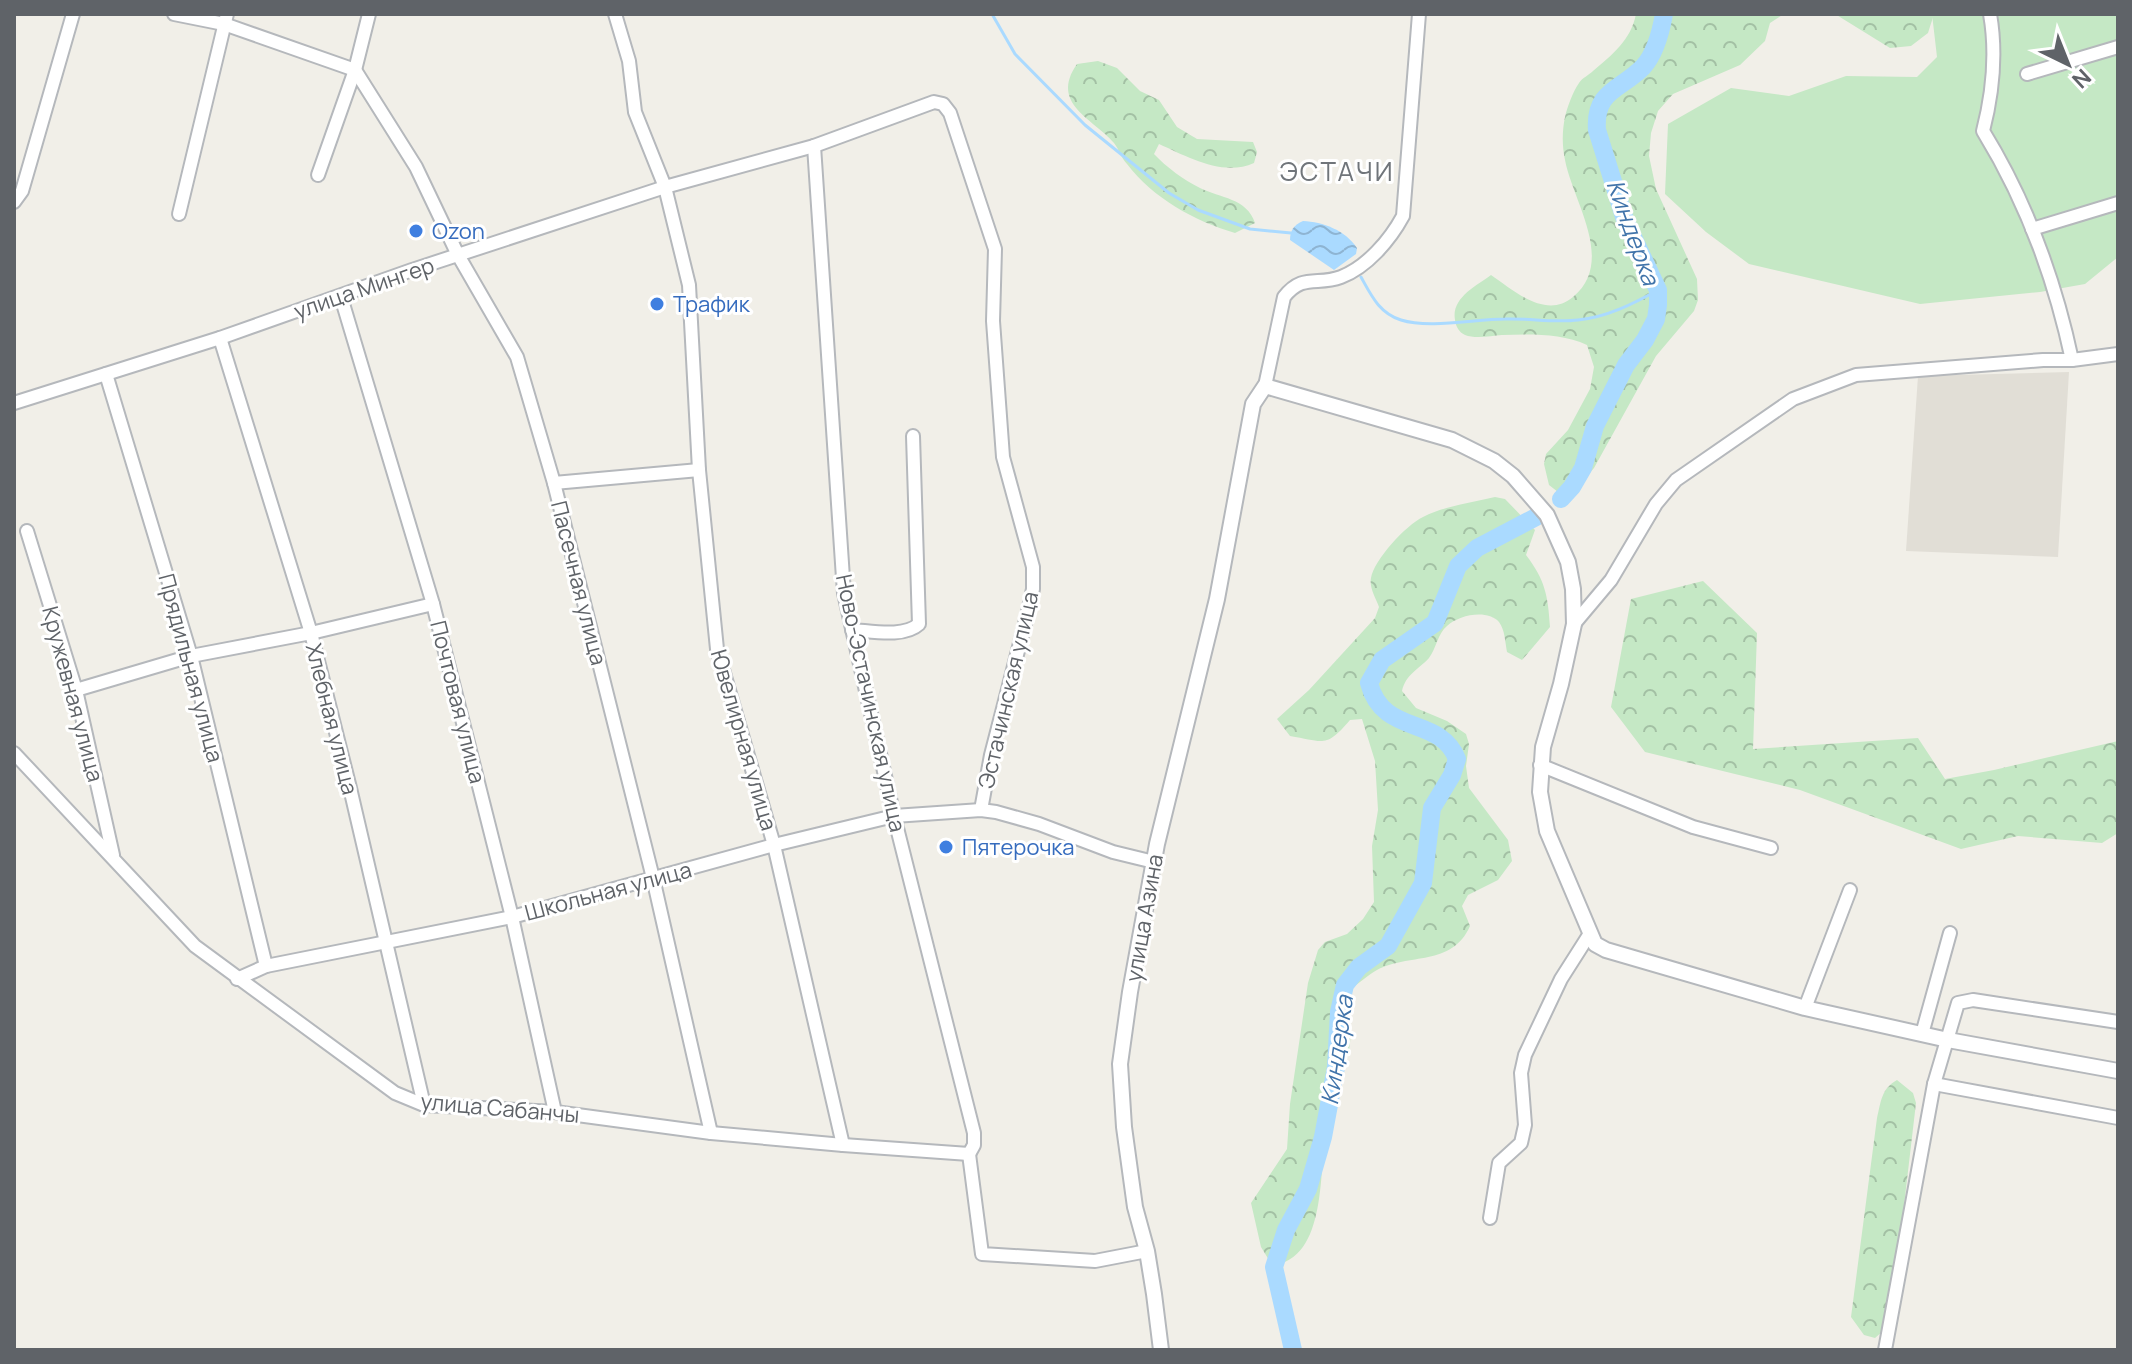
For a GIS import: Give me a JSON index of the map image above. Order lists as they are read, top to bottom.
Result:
{
  "streets": {
    "street": [
      "улица Мингер",
      "Пасечная улица",
      "Прядильная улица",
      "Эстачинская улица",
      "Кружевная улица",
      "Почтовая улица",
      "Ново-Эстачинская улица",
      "Хлебная улица",
      "Ювелирная улица",
      "Школьная улица",
      "улица Азина",
      "улица Сабанчы"
    ]
  },
  "crossings": [
    ["улица Мингер", "Пасечная улица"],
    ["улица Мингер", "Прядильная улица"],
    ["улица Мингер", "Эстачинская улица"],
    ["улица Мингер", "Почтовая улица"],
    ["улица Мингер", "Ново-Эстачинская улица"],
    ["улица Мингер", "Хлебная улица"],
    ["улица Мингер", "Ювелирная улица"],
    ["Пасечная улица", "Школьная улица"],
    ["Пасечная улица", "улица Сабанчы"],
    ["Прядильная улица", "Школьная улица"],
    ["Эстачинская улица", "Школьная улица"],
    ["Кружевная улица", "улица Сабанчы"],
    ["Почтовая улица", "Школьная улица"],
    ["Почтовая улица", "улица Сабанчы"],
    ["Ново-Эстачинская улица", "Школьная улица"],
    ["Ново-Эстачинская улица", "улица Сабанчы"],
    ["Хлебная улица", "Школьная улица"],
    ["Хлебная улица", "улица Сабанчы"],
    ["Ювелирная улица", "Школьная улица"],
    ["Ювелирная улица", "улица Сабанчы"],
    ["Школьная улица", "улица Азина"],
    ["Школьная улица", "улица Сабанчы"]
  ],
  "districts": ["ЭСТАЧИ"],
  "water": ["Киндерка"],
  "places": ["Ozon", "Трафик", "Пятерочка"],
  "north": "bottom right"
}
